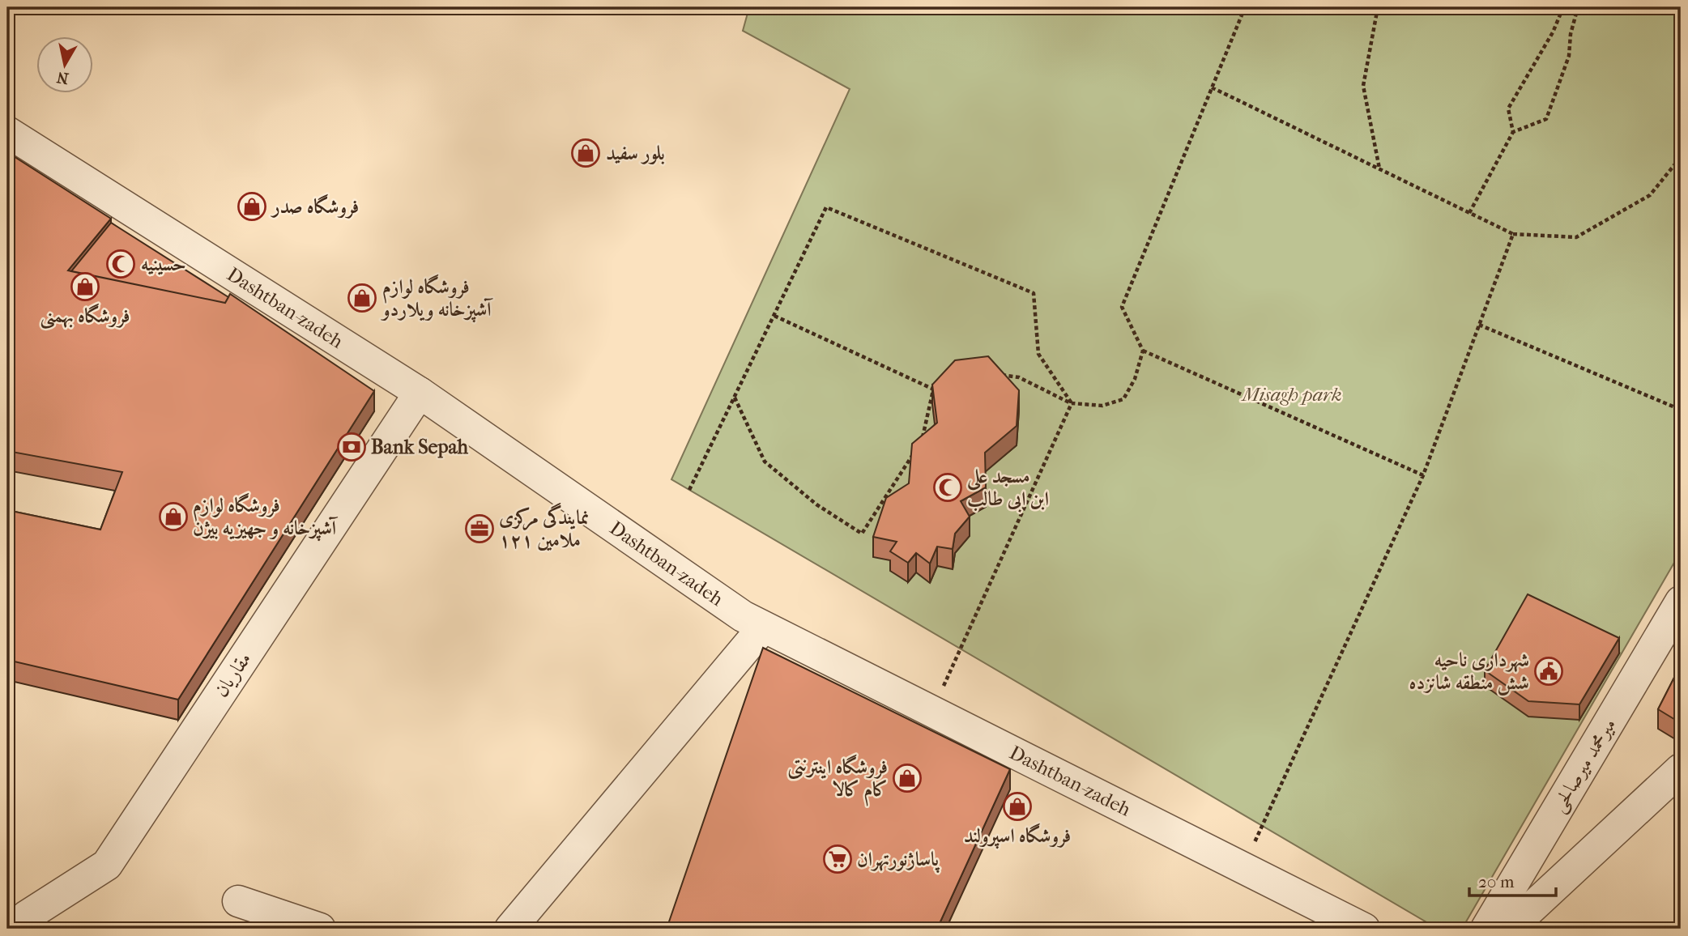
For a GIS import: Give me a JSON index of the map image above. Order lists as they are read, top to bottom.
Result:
{
  "streets": {
    "street": ["Dashtban-zadeh", "مقاریان", "میرمحمد میرصالحی"]
  },
  "crossings": [
    ["Dashtban-zadeh", "مقاریان"]
  ],
  "parks": ["Misagh park"],
  "places": {
    "shop": [
      "بلور سفید",
      "فروشگاه صدر",
      "فروشگاه بهمنی",
      "فروشگاه لوازم آشپزخانه ویلاردو",
      "فروشگاه لوازم آشپزخانه و جهیزیه بیژن",
      "فروشگاه اینترنتی کام کالا",
      "فروشگاه اسپرولند"
    ],
    "mosque": ["حسینیه", "مسجد علی ابن ابی طالب"],
    "bank": ["Bank Sepah"],
    "office": ["نمایندگی مرکزی ملامین ۱۲۱"],
    "public building": ["شهرداری ناحیه شش منطقه شانزده"],
    "supermarket": ["پاساژنورتهران"]
  },
  "scale_bar": "20 m",
  "north": "bottom"
}
